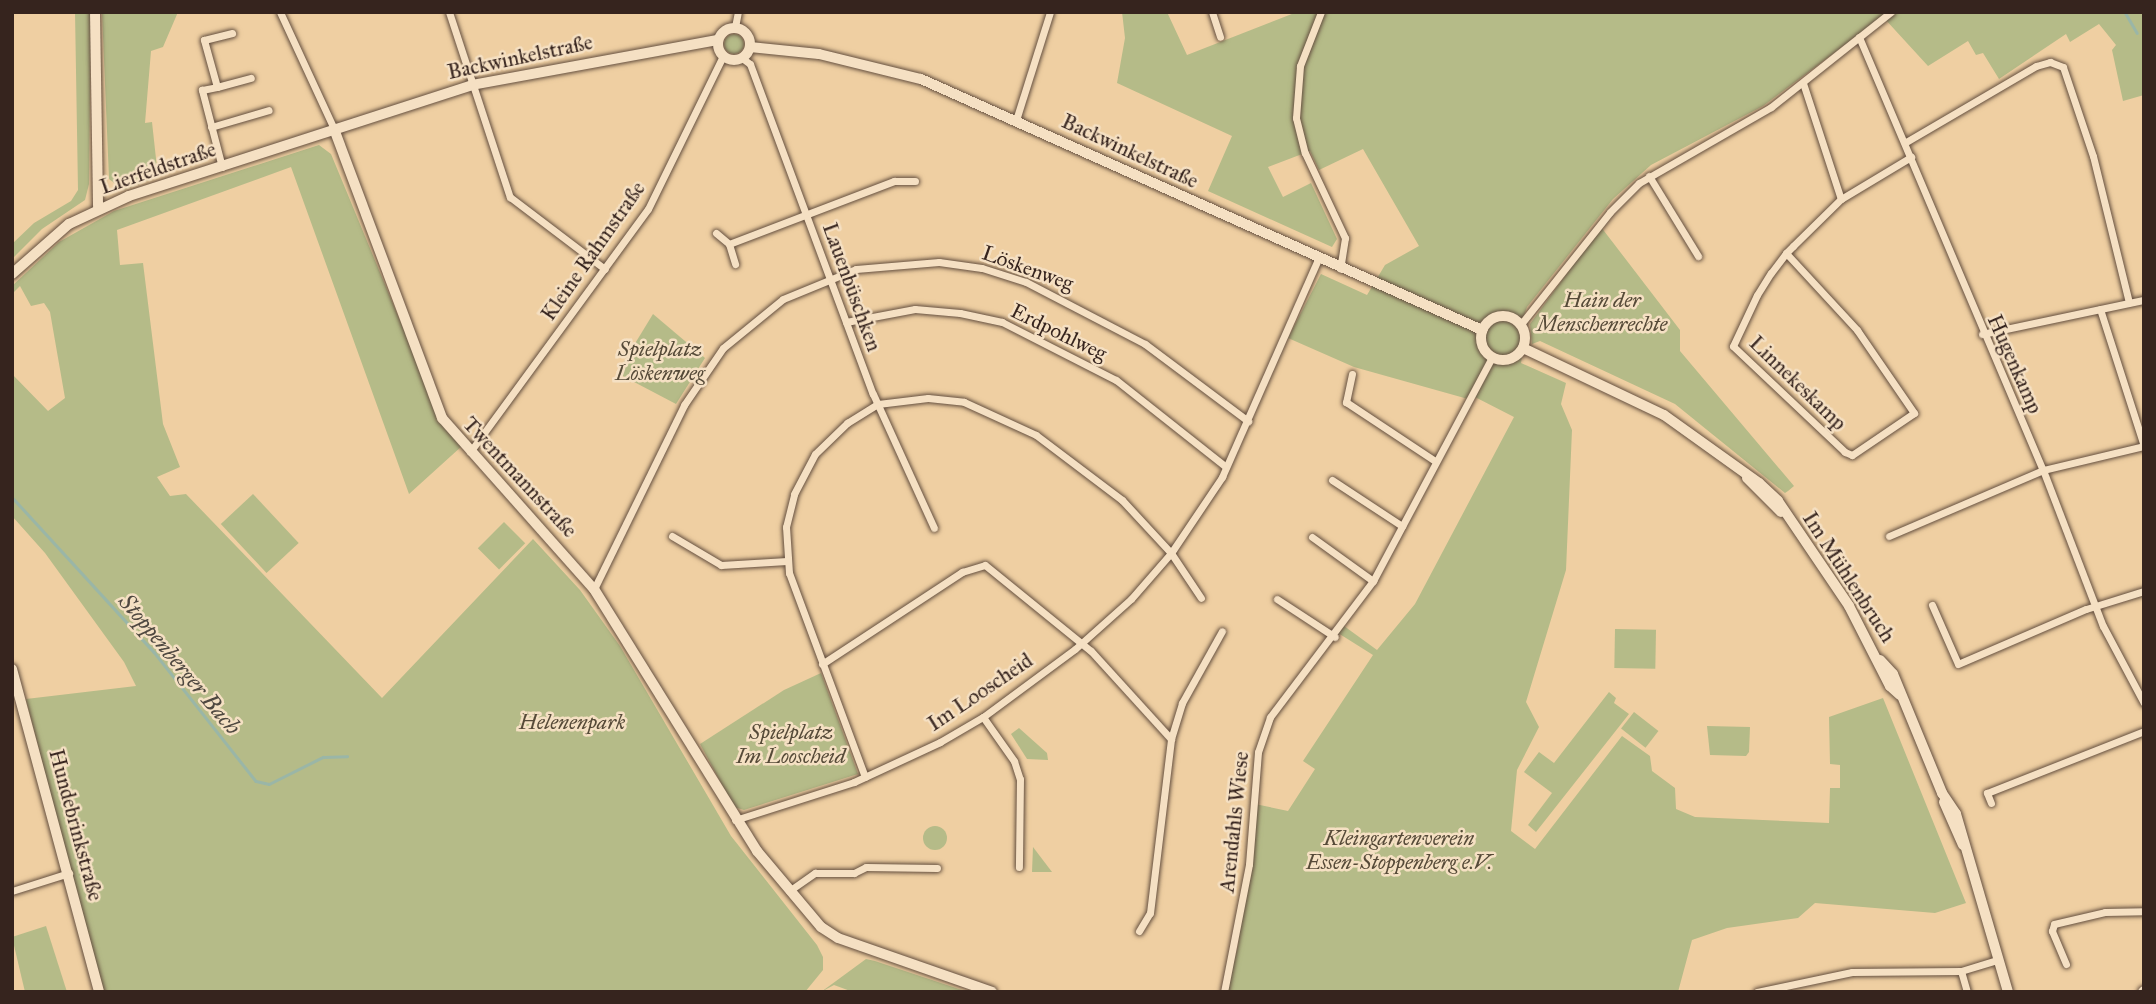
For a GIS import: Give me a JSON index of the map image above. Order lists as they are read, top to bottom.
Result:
{
  "streets": {
    "main road": [
      "Backwinkelstraße",
      "Lierfeldstraße",
      "Twentmannstraße",
      "Im Mühlenbruch",
      "Hundebrinkstraße"
    ],
    "street": [
      "Kleine Rahmstraße",
      "Löskenweg",
      "Lauenbüschken",
      "Erdpohlweg",
      "Hugenkamp",
      "Linnekeskamp",
      "Im Looscheid",
      "Arendahls Wiese"
    ]
  },
  "crossings": [
    ["Backwinkelstraße", "Lierfeldstraße"],
    ["Backwinkelstraße", "Kleine Rahmstraße"],
    ["Backwinkelstraße", "Lauenbüschken"],
    ["Backwinkelstraße", "Twentmannstraße"],
    ["Backwinkelstraße", "Im Mühlenbruch"],
    ["Backwinkelstraße", "Im Looscheid"],
    ["Backwinkelstraße", "Arendahls Wiese"],
    ["Lierfeldstraße", "Twentmannstraße"],
    ["Kleine Rahmstraße", "Lauenbüschken"],
    ["Kleine Rahmstraße", "Twentmannstraße"],
    ["Löskenweg", "Lauenbüschken"],
    ["Löskenweg", "Twentmannstraße"],
    ["Löskenweg", "Im Looscheid"],
    ["Lauenbüschken", "Erdpohlweg"],
    ["Erdpohlweg", "Im Looscheid"],
    ["Hugenkamp", "Linnekeskamp"],
    ["Twentmannstraße", "Im Looscheid"],
    ["Im Mühlenbruch", "Arendahls Wiese"]
  ],
  "water": ["Stoppenberger Bach"],
  "parks": [
    "Hain der Menschenrechte",
    "Spielplatz Löskenweg",
    "Helenenpark",
    "Spielplatz Im Looscheid",
    "Kleingartenverein Essen-Stoppenberg e.V."
  ]
}
